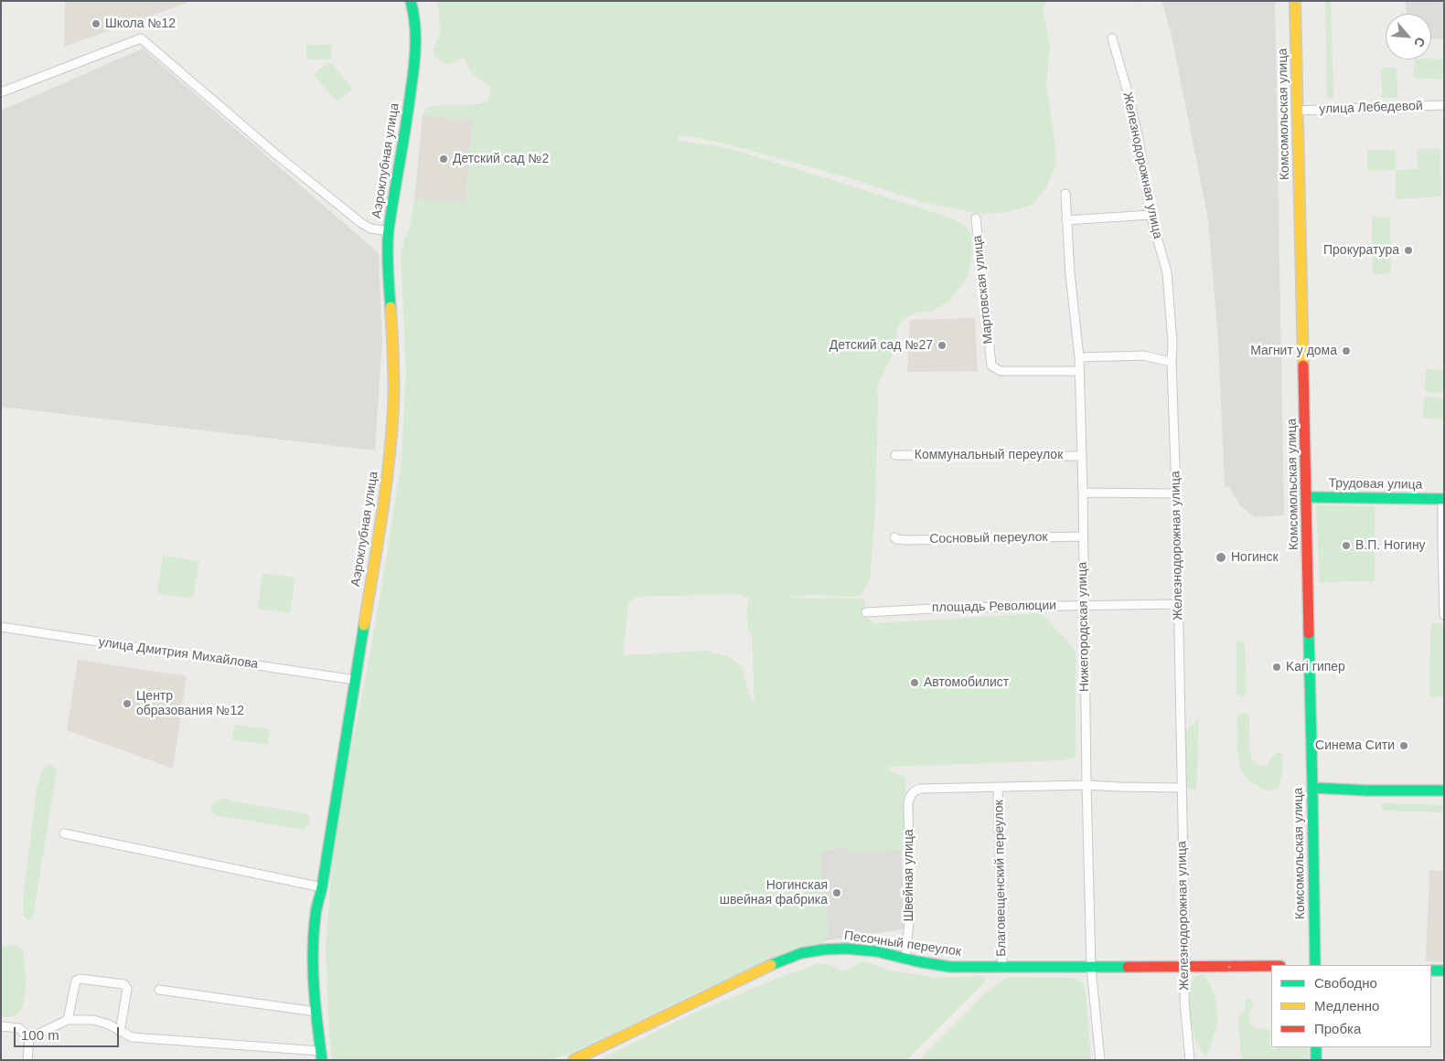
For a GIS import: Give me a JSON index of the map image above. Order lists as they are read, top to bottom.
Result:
{
  "streets": {
    "main road": [
      "Комсомольская улица",
      "Аэроклубная улица",
      "Трудовая улица",
      "Песочный переулок"
    ],
    "street": [
      "улица Лебедевой",
      "Железнодорожная улица",
      "Мартовская улица",
      "Коммунальный переулок",
      "Сосновый переулок",
      "площадь Революции",
      "Нижегородская улица",
      "улица Дмитрия Михайлова",
      "Швейная улица",
      "Благовещенский переулок"
    ]
  },
  "crossings": [
    ["улица Лебедевой", "Комсомольская улица"],
    ["Комсомольская улица", "Трудовая улица"],
    ["Аэроклубная улица", "улица Дмитрия Михайлова"],
    ["Железнодорожная улица", "площадь Революции"],
    ["Железнодорожная улица", "Песочный переулок"],
    ["Мартовская улица", "Нижегородская улица"],
    ["Коммунальный переулок", "Нижегородская улица"],
    ["Сосновый переулок", "Нижегородская улица"],
    ["площадь Революции", "Нижегородская улица"],
    ["Нижегородская улица", "Песочный переулок"],
    ["Швейная улица", "Благовещенский переулок"],
    ["Швейная улица", "Песочный переулок"],
    ["Благовещенский переулок", "Песочный переулок"]
  ],
  "places": [
    "Школа №12",
    "Детский сад №2",
    "Прокуратура",
    "Детский сад №27",
    "Магнит у дома",
    "В.П. Ногину",
    "Ногинск",
    "Kari гипер",
    "Автомобилист",
    "Центр образования №12",
    "Синема Сити",
    "Ногинская швейная фабрика"
  ],
  "legend": ["Свободно", "Медленно", "Пробка"],
  "scale_bar": "100 m",
  "north": "bottom right"
}
